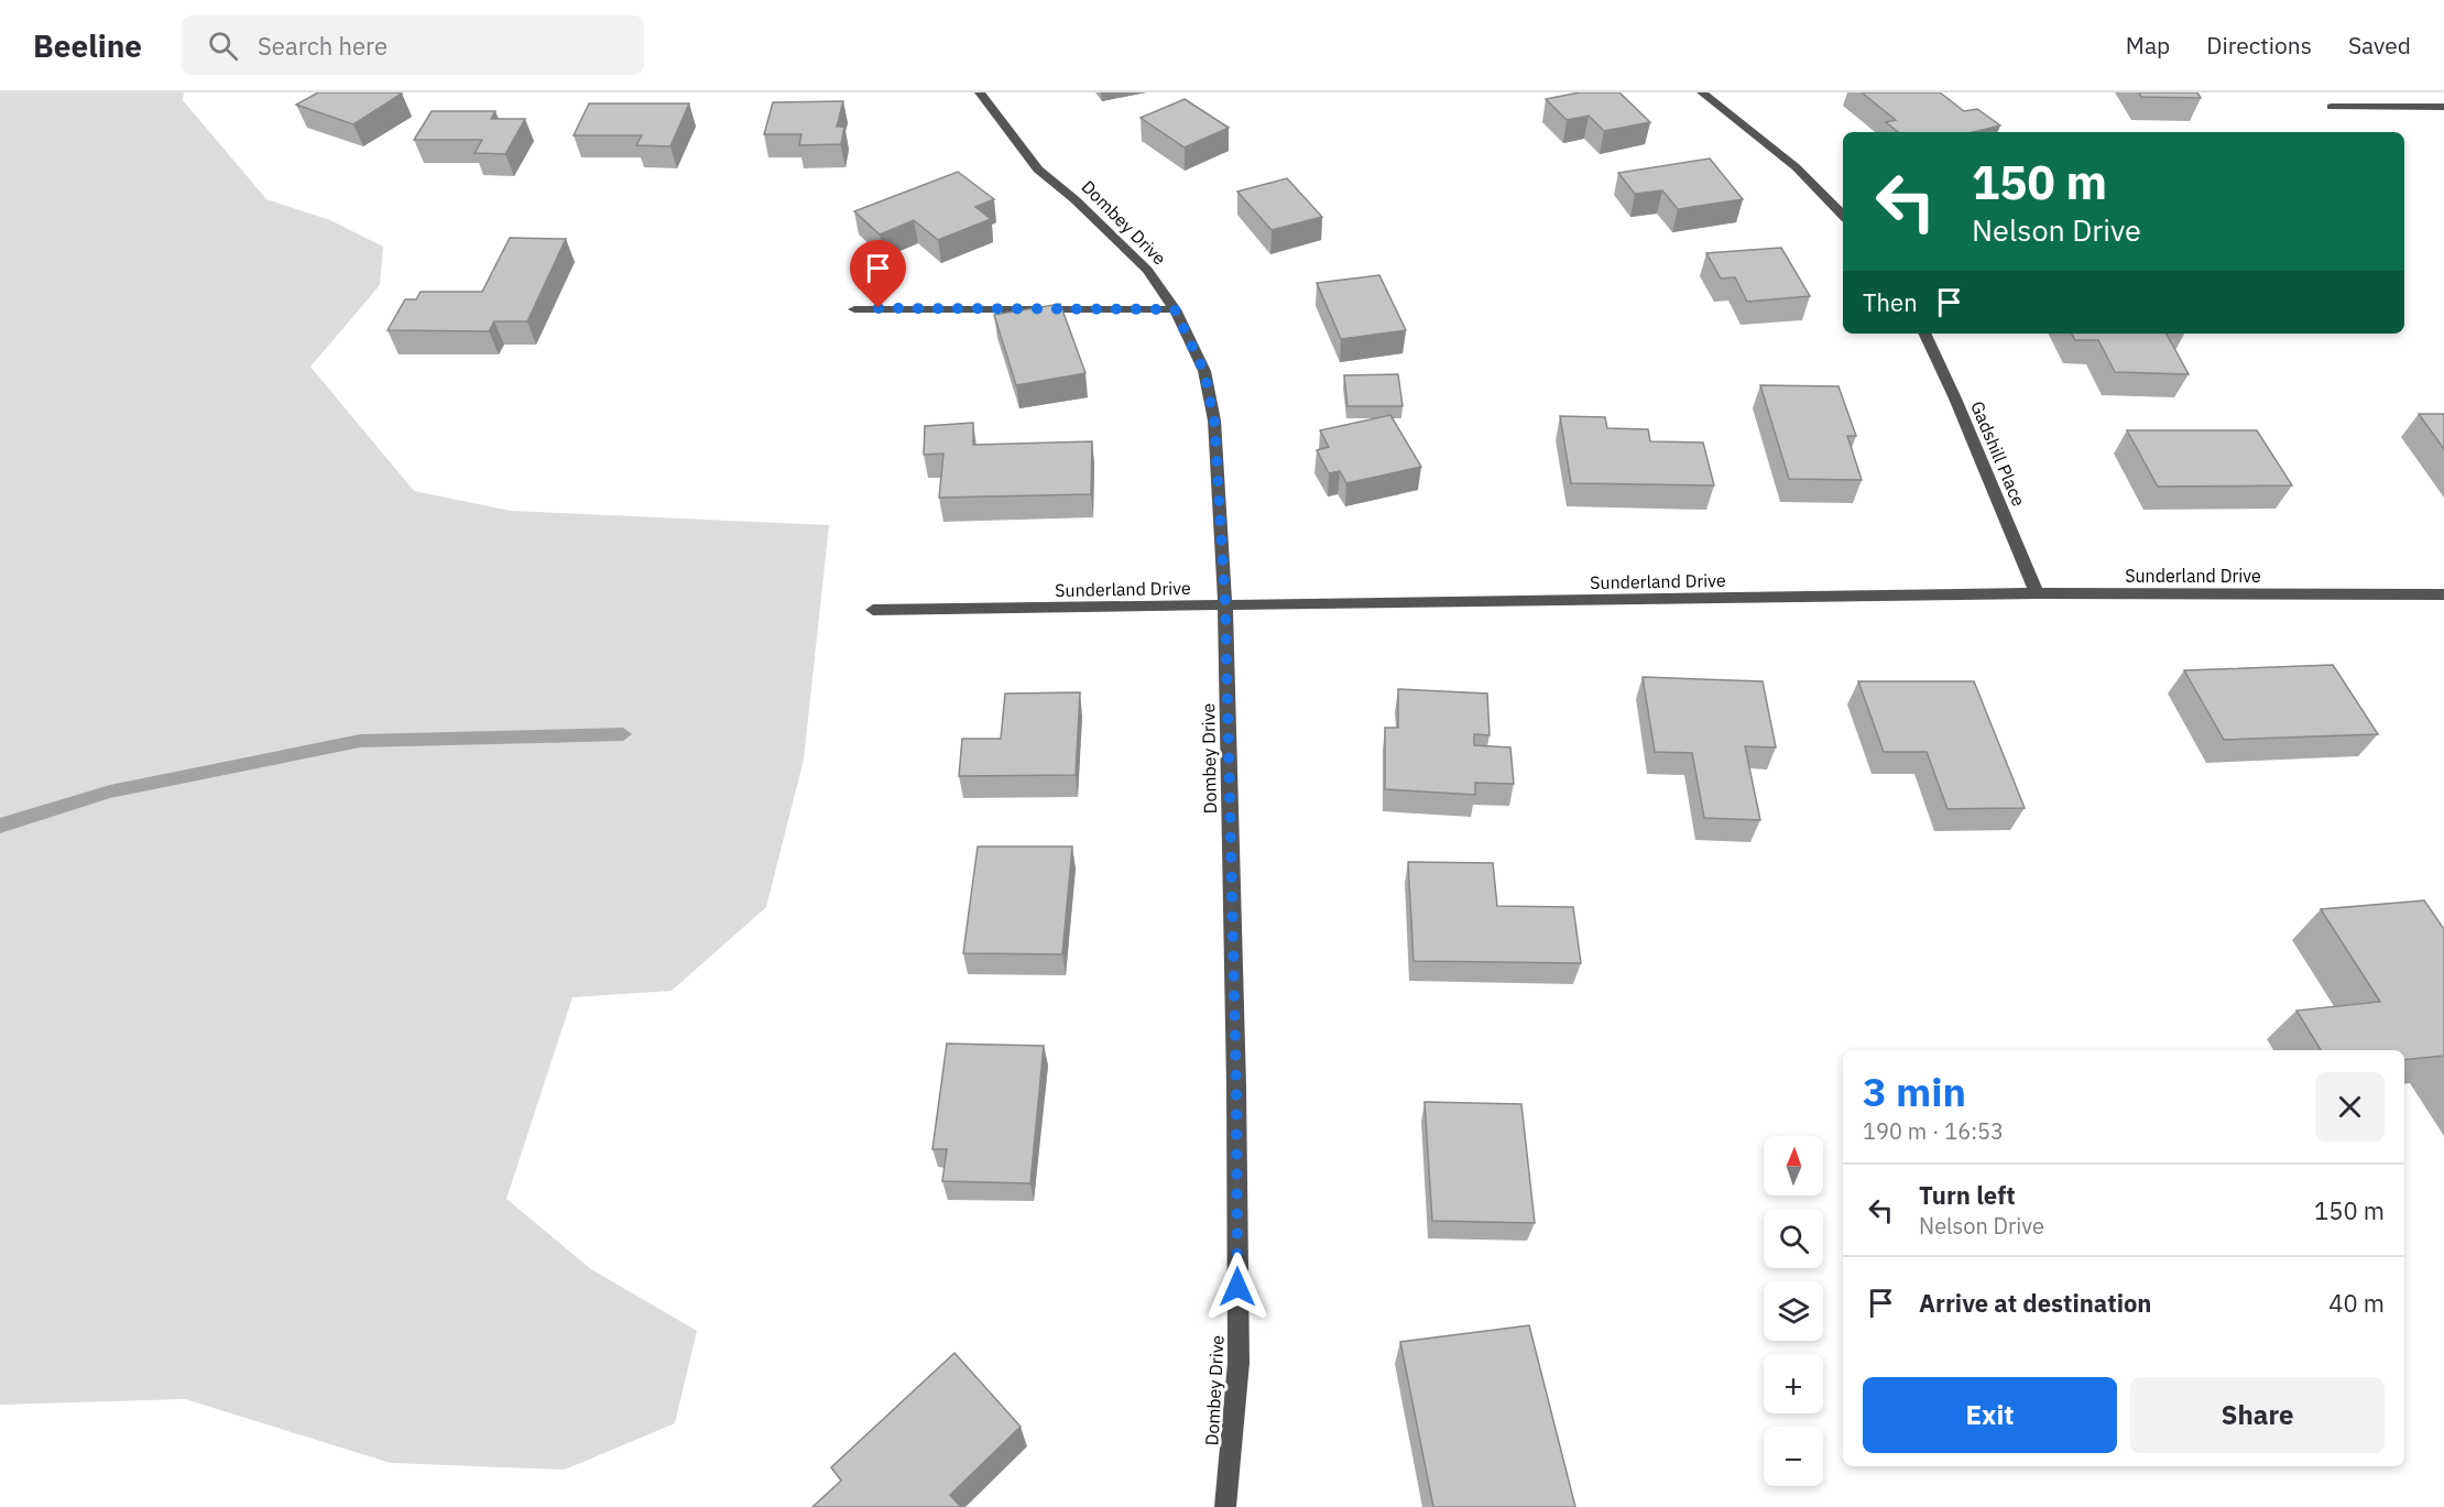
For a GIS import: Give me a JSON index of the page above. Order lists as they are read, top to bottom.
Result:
{
  "streets": {
    "street": ["Dombey Drive", "Gadshill Place", "Sunderland Drive"]
  },
  "crossings": [
    ["Dombey Drive", "Sunderland Drive"],
    ["Gadshill Place", "Sunderland Drive"]
  ],
  "north": "top",
  "page": {
    "header": "Beeline",
    "search": "Search here",
    "nav": ["Map", "Directions", "Saved"],
    "turn": ["150 m", "Nelson Drive"],
    "then": "Then",
    "heading": ["3 min", "190 m · 16:53"],
    "map_buttons": ["+", "−"],
    "list": [
      {
        "name": "Turn left",
        "note": "Nelson Drive",
        "value": "150 m"
      },
      {
        "name": "Arrive at destination",
        "value": "40 m"
      }
    ],
    "buttons": ["Exit", "Share"]
  }
}
